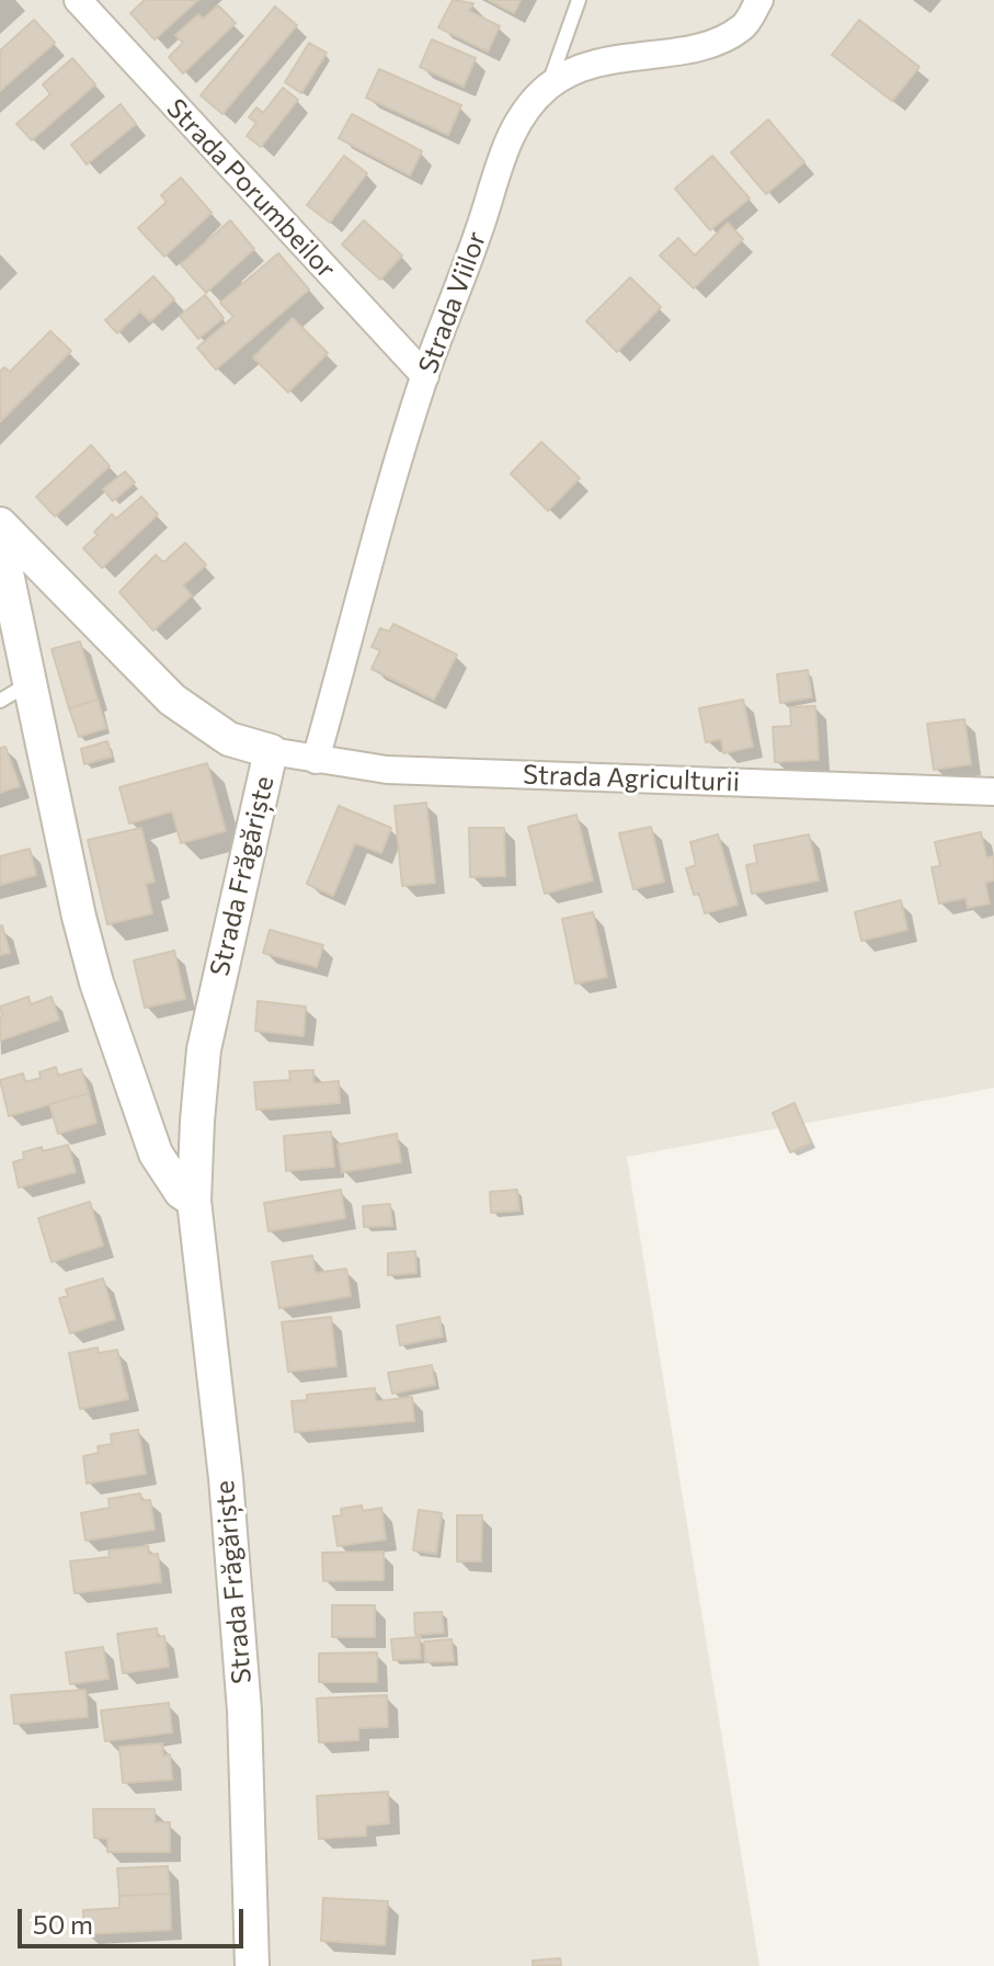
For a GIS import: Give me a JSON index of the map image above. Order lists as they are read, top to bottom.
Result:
{
  "streets": {
    "street": [
      "Strada Porumbeilor",
      "Strada Viilor",
      "Strada Agriculturii",
      "Strada Frăgăriște"
    ]
  },
  "crossings": [
    ["Strada Porumbeilor", "Strada Viilor"],
    ["Strada Viilor", "Strada Agriculturii"],
    ["Strada Agriculturii", "Strada Frăgăriște"]
  ],
  "scale_bar": "50 m"
}
